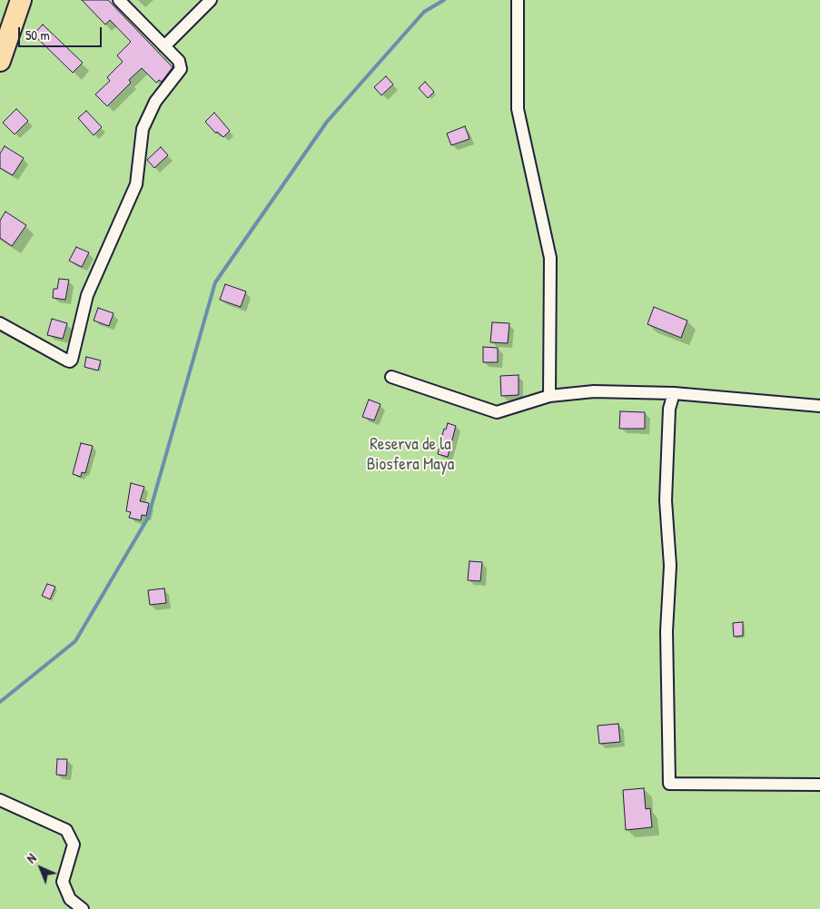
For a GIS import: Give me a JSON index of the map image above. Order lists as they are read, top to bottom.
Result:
{
  "parks": ["Reserva de la Biosfera Maya"],
  "scale_bar": "50 m",
  "north": "top left"
}
